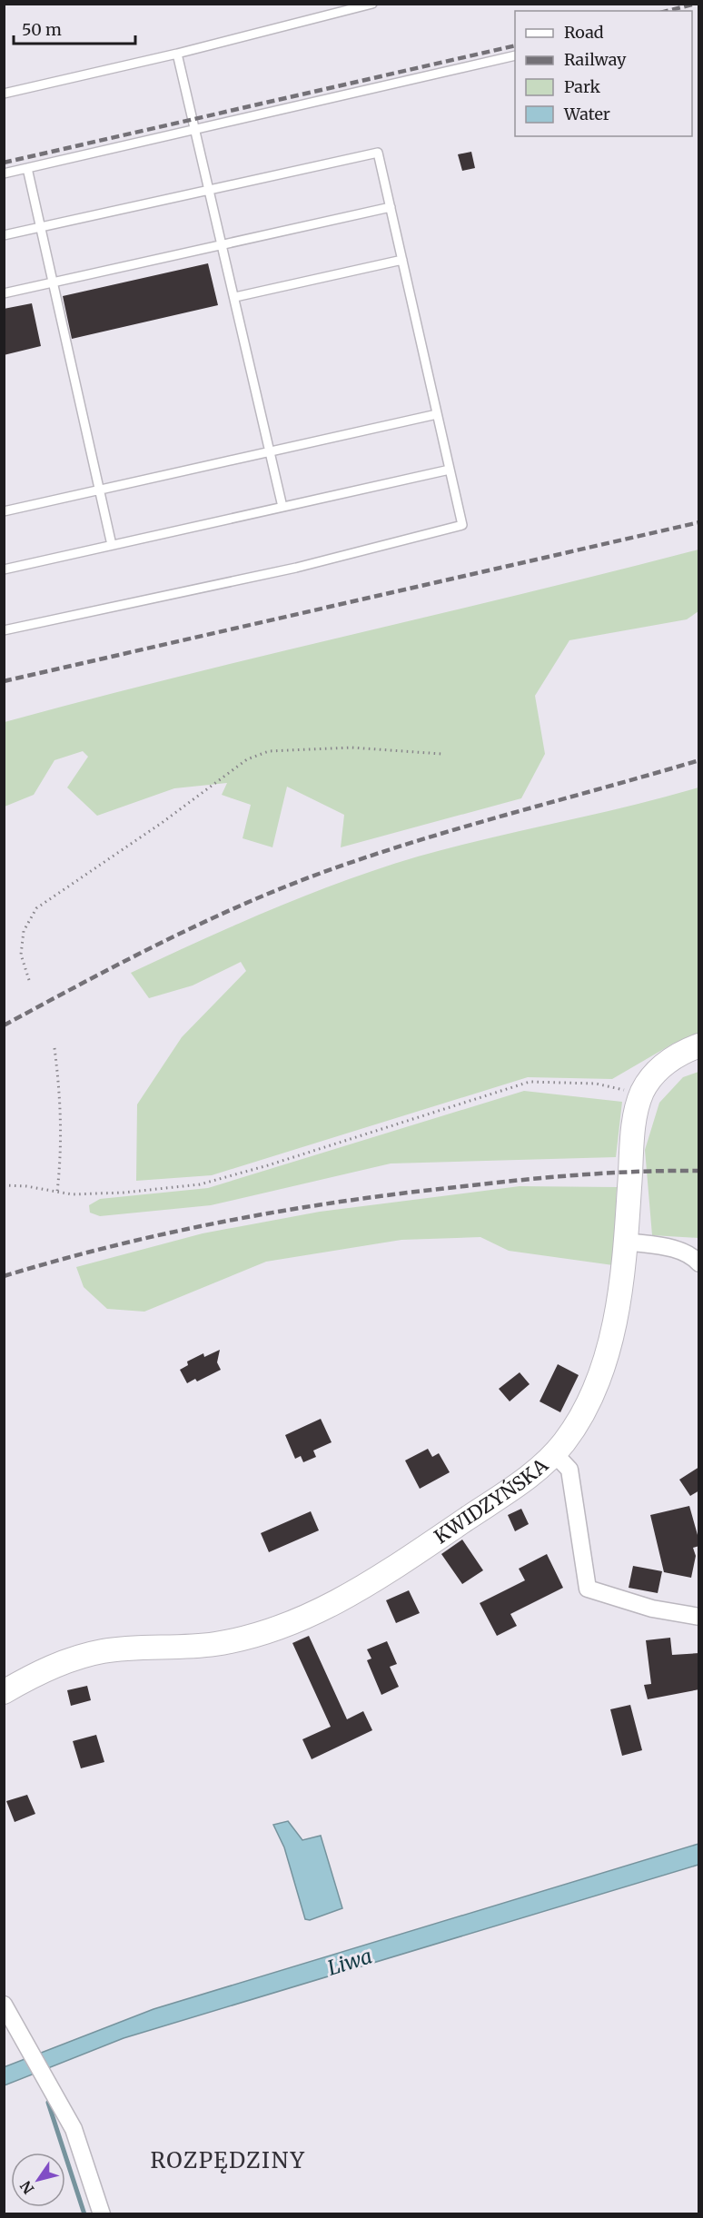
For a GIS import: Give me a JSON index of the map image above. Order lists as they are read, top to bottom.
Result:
{
  "streets": {
    "street": ["KWIDZYŃSKA"]
  },
  "districts": ["ROZPĘDZINY"],
  "water": ["Liwa"],
  "legend": [
    "Road",
    "Railway",
    "Park",
    "Water"
  ],
  "scale_bar": "50 m",
  "north": "bottom left"
}
